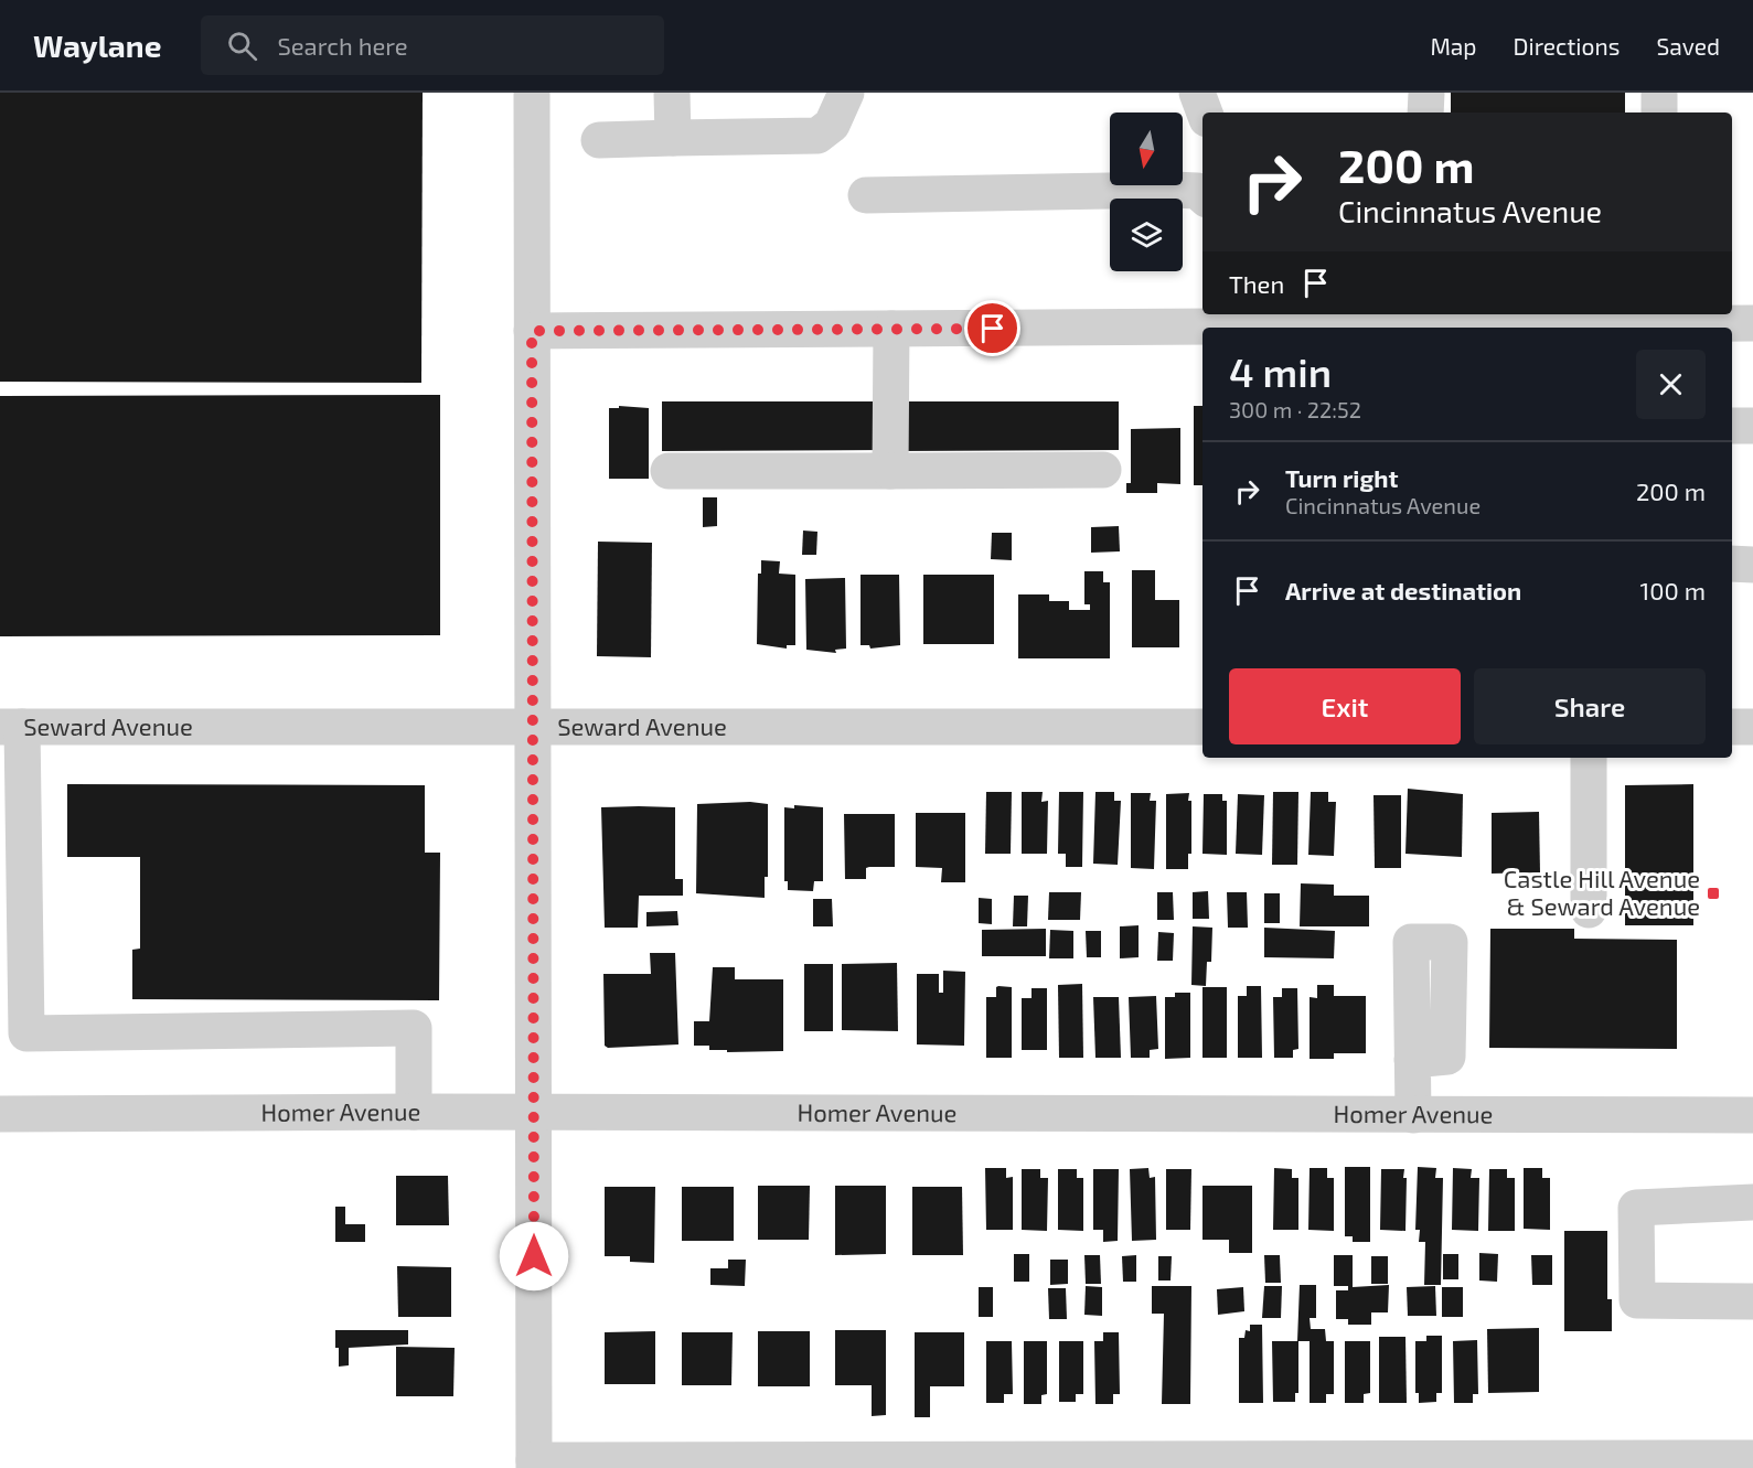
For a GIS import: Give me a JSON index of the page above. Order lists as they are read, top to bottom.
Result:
{
  "streets": {
    "street": ["Seward Avenue", "Homer Avenue"]
  },
  "places": {
    "transit": ["Castle Hill Avenue & Seward Avenue"]
  },
  "north": "bottom",
  "page": {
    "header": "Waylane",
    "search": "Search here",
    "nav": ["Map", "Directions", "Saved"],
    "turn": ["200 m", "Cincinnatus Avenue"],
    "then": "Then",
    "heading": ["4 min", "300 m · 22:52"],
    "list": [
      {
        "name": "Turn right",
        "note": "Cincinnatus Avenue",
        "value": "200 m"
      },
      {
        "name": "Arrive at destination",
        "value": "100 m"
      }
    ],
    "buttons": ["Exit", "Share"]
  }
}
